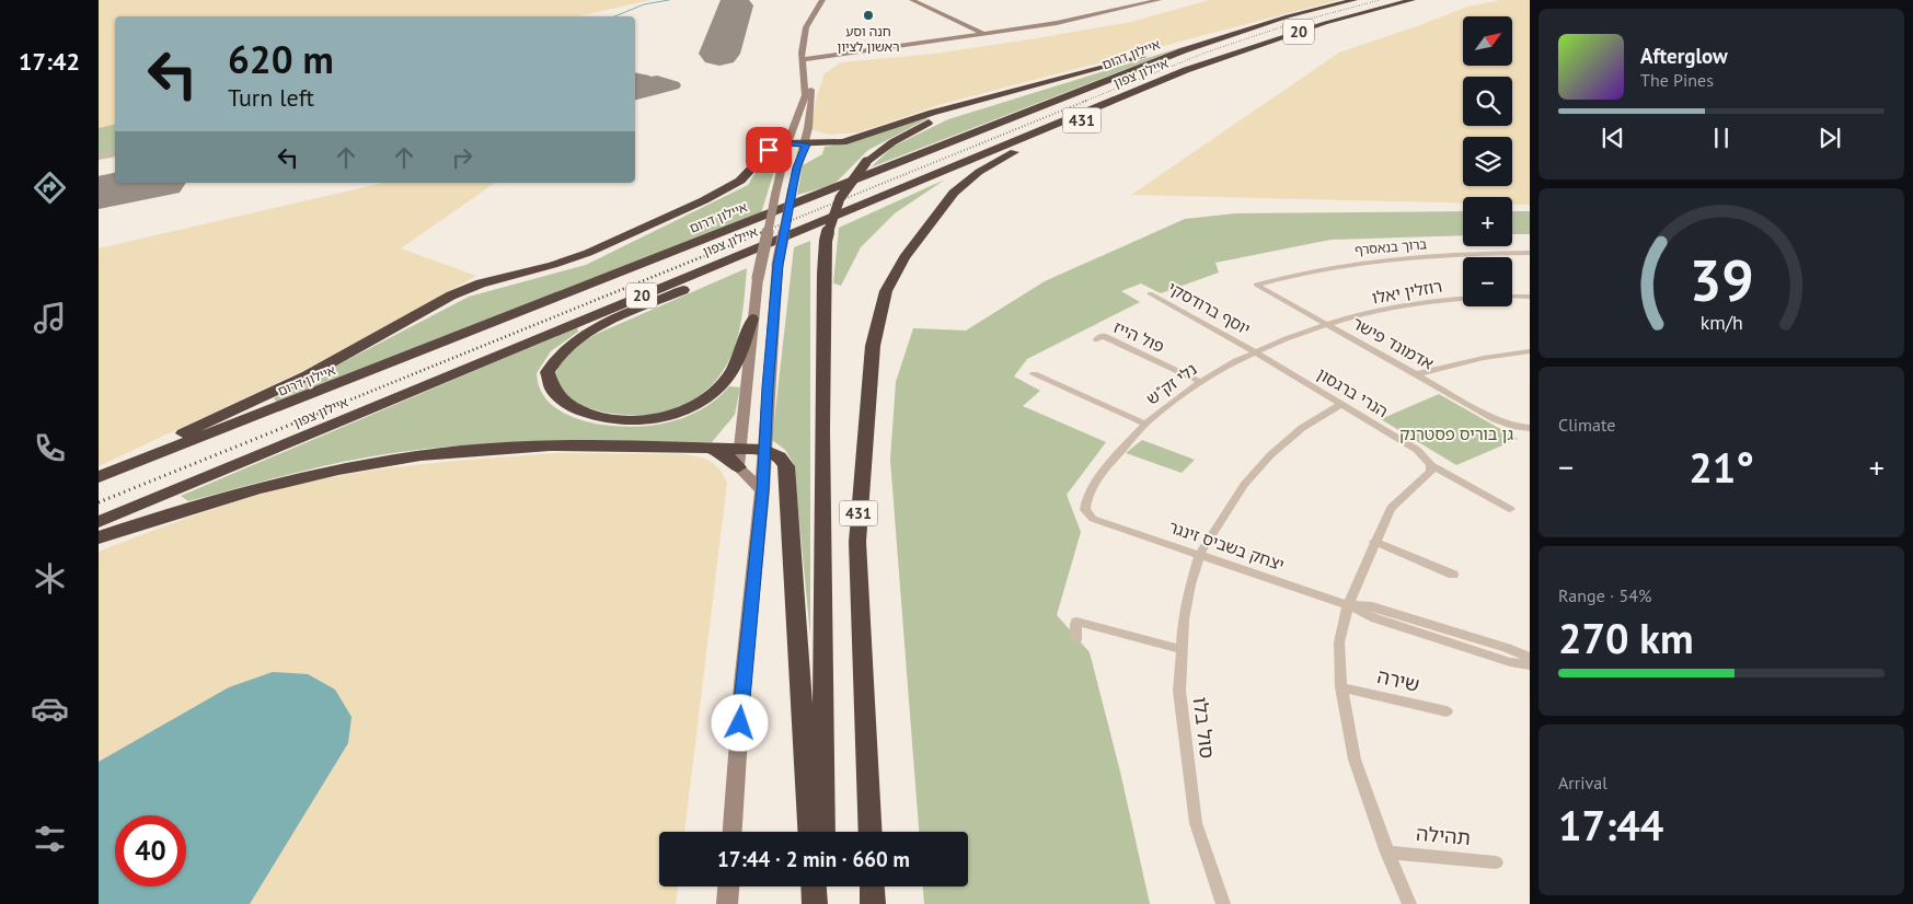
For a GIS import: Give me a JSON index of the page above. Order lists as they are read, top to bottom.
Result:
{
  "streets": {
    "highway": [
      "20",
      "איילון דרום",
      "איילון צפון",
      "431"
    ],
    "street": [
      "ברוך בנאסרף",
      "רוזלין יאלו",
      "יוסף ברודסקי",
      "פול הייז",
      "אדמונד פישר",
      "נלי זק\"ש",
      "הנרי ברגסון",
      "יצחק בשביס זינגר",
      "שירה",
      "סול בלו",
      "תהילה"
    ]
  },
  "crossings": [
    ["איילון צפון", "431"],
    ["ברוך בנאסרף", "אדמונד פישר"],
    ["רוזלין יאלו", "אדמונד פישר"],
    ["רוזלין יאלו", "נלי זק\"ש"],
    ["יוסף ברודסקי", "נלי זק\"ש"],
    ["יוסף ברודסקי", "הנרי ברגסון"],
    ["פול הייז", "נלי זק\"ש"],
    ["אדמונד פישר", "נלי זק\"ש"],
    ["נלי זק\"ש", "הנרי ברגסון"],
    ["נלי זק\"ש", "יצחק בשביס זינגר"],
    ["הנרי ברגסון", "סול בלו"],
    ["יצחק בשביס זינגר", "סול בלו"]
  ],
  "parks": ["גן בוריס פסטרנק"],
  "places": ["חנה וסע ראשון לציון"],
  "north": "top right",
  "page": {
    "tabs": "17:42",
    "map_buttons": ["+", "−"],
    "turn": ["620 m", "Turn left"],
    "song": ["Afterglow", "The Pines"],
    "tile": [
      "Climate",
      ["Range · 54%", "270 km"],
      ["Arrival", "17:44"]
    ],
    "heat": ["−", "21°", "+"],
    "limit": "40",
    "trip": "17:44 · 2 min · 660 m",
    "gauge": ["39", "km/h"]
  }
}
